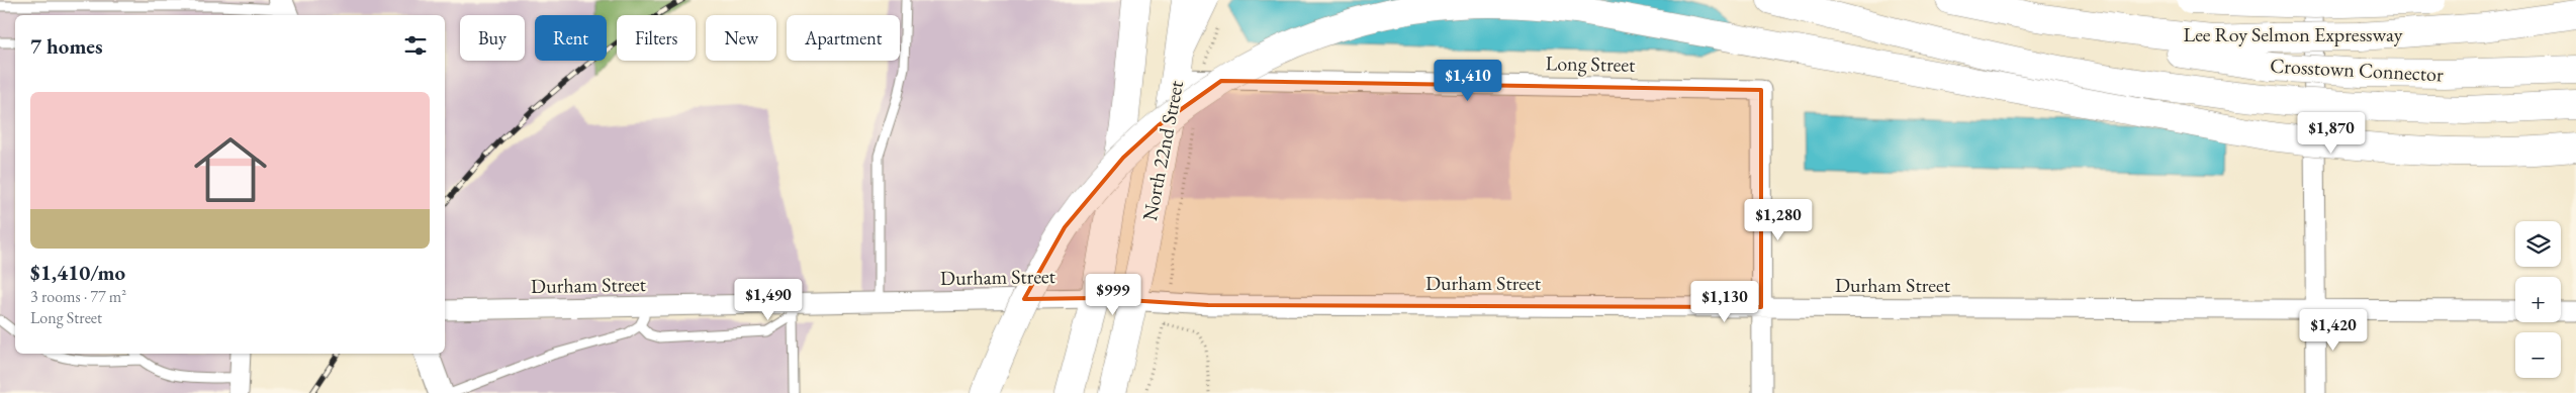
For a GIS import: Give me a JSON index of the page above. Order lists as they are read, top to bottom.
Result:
{
  "streets": {
    "main road": ["Lee Roy Selmon Expressway", "Crosstown Connector", "North 22nd Street"],
    "street": ["Long Street", "Durham Street"]
  },
  "crossings": [
    ["Lee Roy Selmon Expressway", "Crosstown Connector"],
    ["Long Street", "North 22nd Street"],
    ["Long Street", "Durham Street"],
    ["North 22nd Street", "Durham Street"]
  ],
  "page": {
    "chip": [
      "Buy",
      "Rent",
      "Filters",
      "New",
      "Apartment"
    ],
    "heading": "7 homes",
    "price": [
      "$1,410",
      "$1,870",
      "$1,280",
      "$999",
      "$1,490",
      "$1,130",
      "$1,420"
    ],
    "list": [
      {
        "name": "$1,410/mo",
        "note": "3 rooms · 77 m² · Long Street"
      }
    ],
    "map_buttons": ["+", "−"]
  }
}
